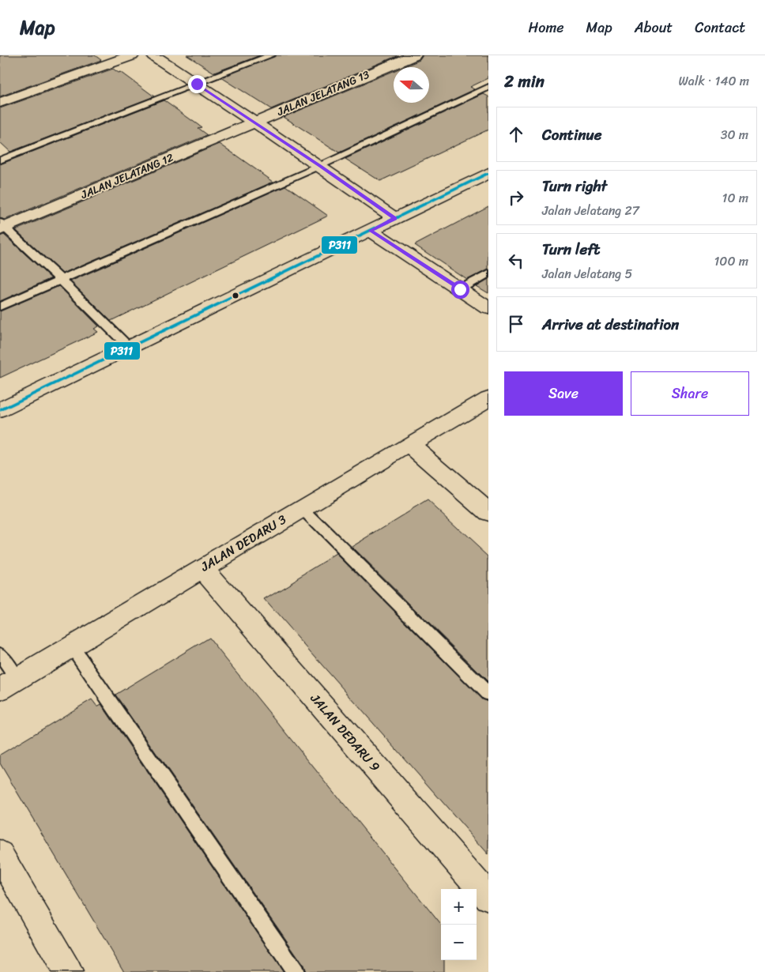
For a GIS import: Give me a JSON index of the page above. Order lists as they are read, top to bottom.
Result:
{
  "streets": {
    "street": [
      "JALAN JELATANG 13",
      "JALAN JELATANG 12",
      "JALAN DEDARU 3",
      "JALAN DEDARU 9"
    ]
  },
  "crossings": [
    ["JALAN JELATANG 13", "JALAN JELATANG 12"],
    ["JALAN DEDARU 3", "JALAN DEDARU 9"]
  ],
  "lines": ["transit line P311"],
  "north": "left",
  "page": {
    "header": "Map",
    "nav": [
      "Home",
      "Map",
      "About",
      "Contact"
    ],
    "heading": ["2 min", "Walk · 140 m"],
    "list": [
      ["Continue", "30 m"],
      ["Turn right", "Jalan Jelatang 27", "10 m"],
      ["Turn left", "Jalan Jelatang 5", "100 m"],
      "Arrive at destination"
    ],
    "buttons": ["Save", "Share"],
    "map_buttons": ["+", "−"]
  }
}
